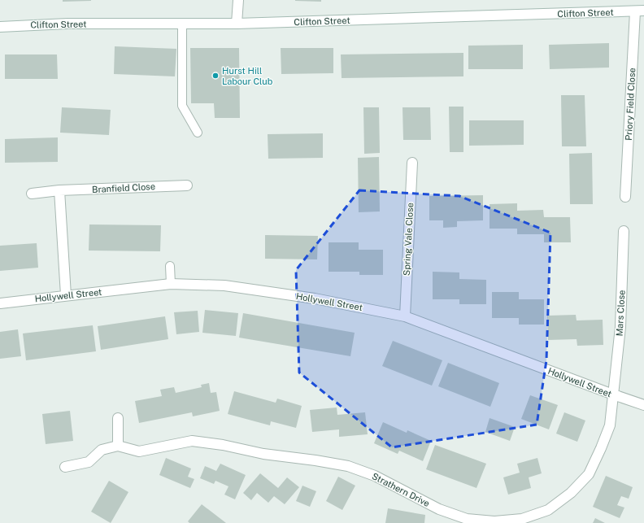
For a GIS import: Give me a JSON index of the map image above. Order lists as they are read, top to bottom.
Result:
{
  "streets": {
    "street": [
      "Clifton Street",
      "Priory Field Close",
      "Branfield Close",
      "Spring Vale Close",
      "Hollywell Street",
      "Mars Close",
      "Strathern Drive"
    ]
  },
  "crossings": [
    ["Clifton Street", "Priory Field Close"],
    ["Spring Vale Close", "Hollywell Street"],
    ["Hollywell Street", "Mars Close"],
    ["Hollywell Street", "Strathern Drive"],
    ["Mars Close", "Strathern Drive"]
  ],
  "places": ["Hurst Hill Labour Club"]
}
